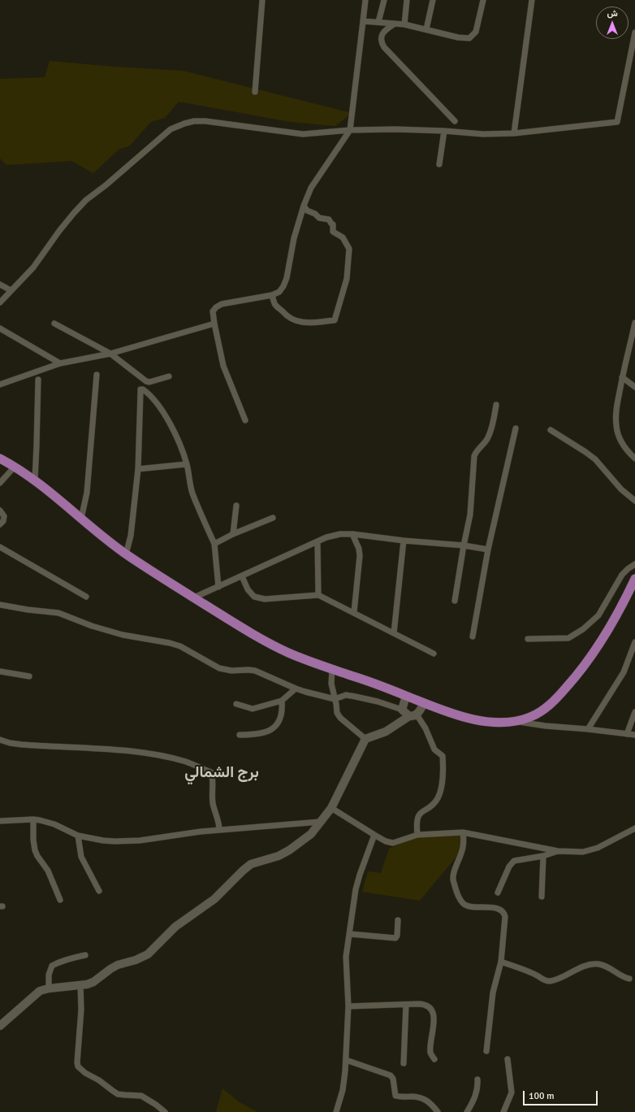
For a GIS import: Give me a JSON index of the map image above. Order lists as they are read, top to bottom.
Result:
{
  "districts": ["برج الشمالي"],
  "scale_bar": "100 m",
  "north": "top"
}
